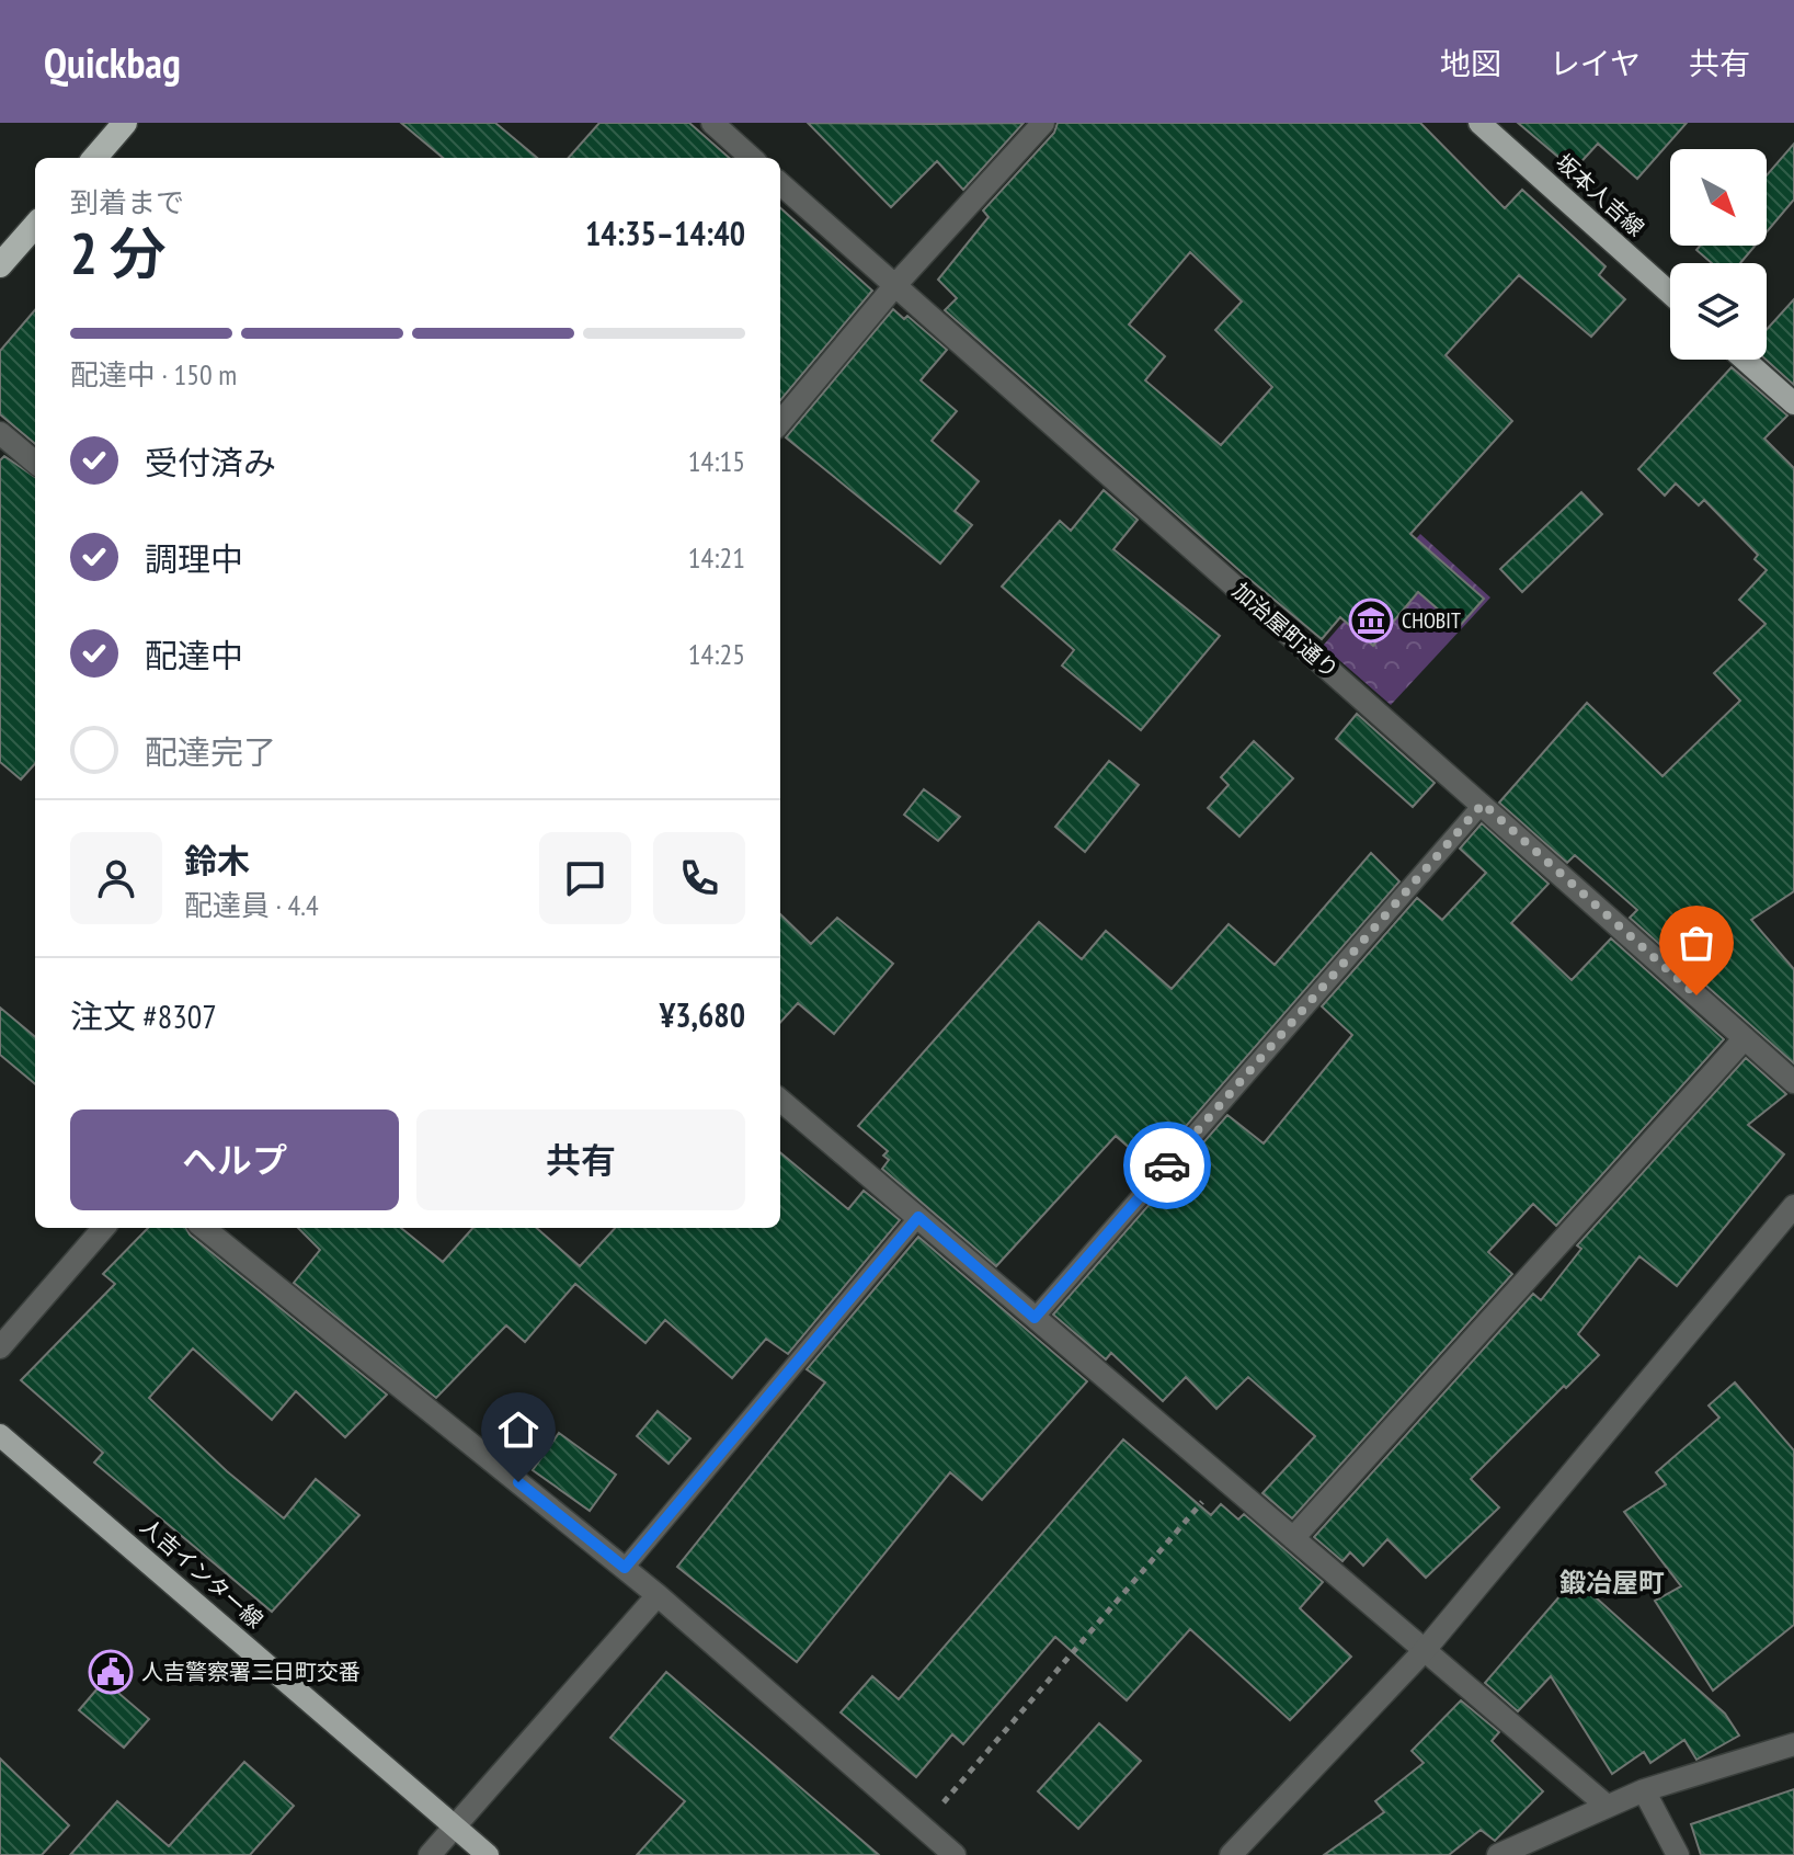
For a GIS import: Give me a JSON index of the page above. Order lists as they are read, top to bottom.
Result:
{
  "streets": {
    "main road": ["坂本人吉線", "人吉インター線"],
    "street": ["加治屋町通り"]
  },
  "districts": ["鍛冶屋町"],
  "places": {
    "museum": ["CHOBIT"],
    "public building": ["人吉警察署二日町交番"]
  },
  "north": "bottom right",
  "page": {
    "header": "Quickbag",
    "nav": ["地図", "レイヤ", "共有"],
    "heading": ["2 分", "到着まで", "14:35–14:40"],
    "panel": [
      "鈴木",
      "配達員 · 4.4",
      "注文 #8307",
      "¥3,680"
    ],
    "bar": "配達中 · 150 m",
    "list": [
      ["受付済み", "14:15"],
      ["調理中", "14:21"],
      ["配達中", "14:25"],
      "配達完了"
    ],
    "buttons": ["ヘルプ", "共有"]
  }
}
